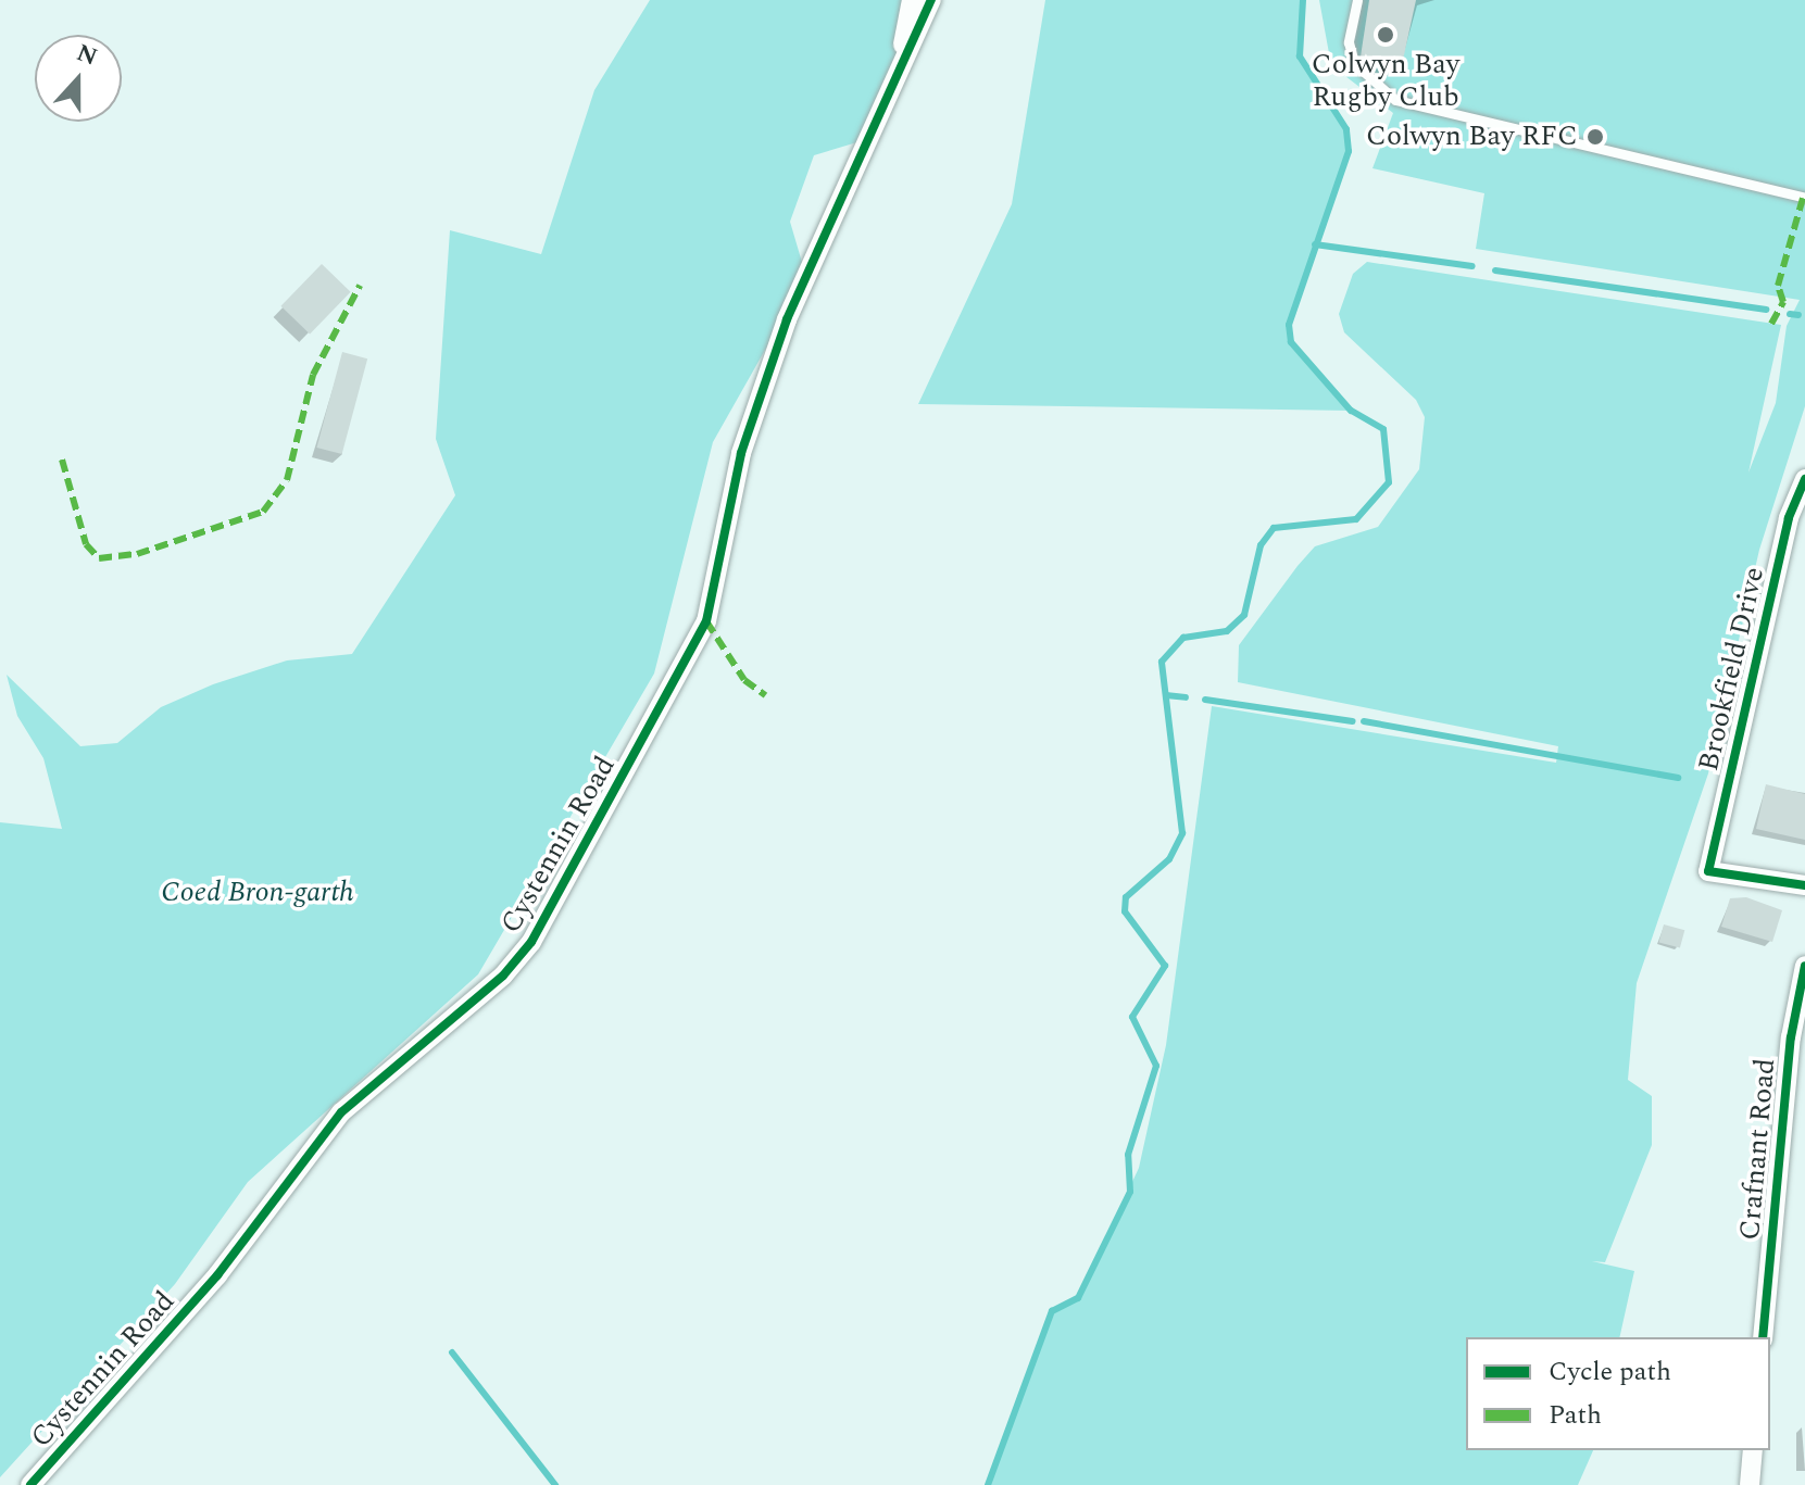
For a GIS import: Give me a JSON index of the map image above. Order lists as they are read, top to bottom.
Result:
{
  "streets": {
    "street": ["Brookfield Drive", "Cystennin Road", "Crafnant Road"]
  },
  "parks": ["Coed Bron-garth"],
  "places": ["Colwyn Bay Rugby Club", "Colwyn Bay RFC"],
  "legend": ["Cycle path", "Path"],
  "north": "top"
}
